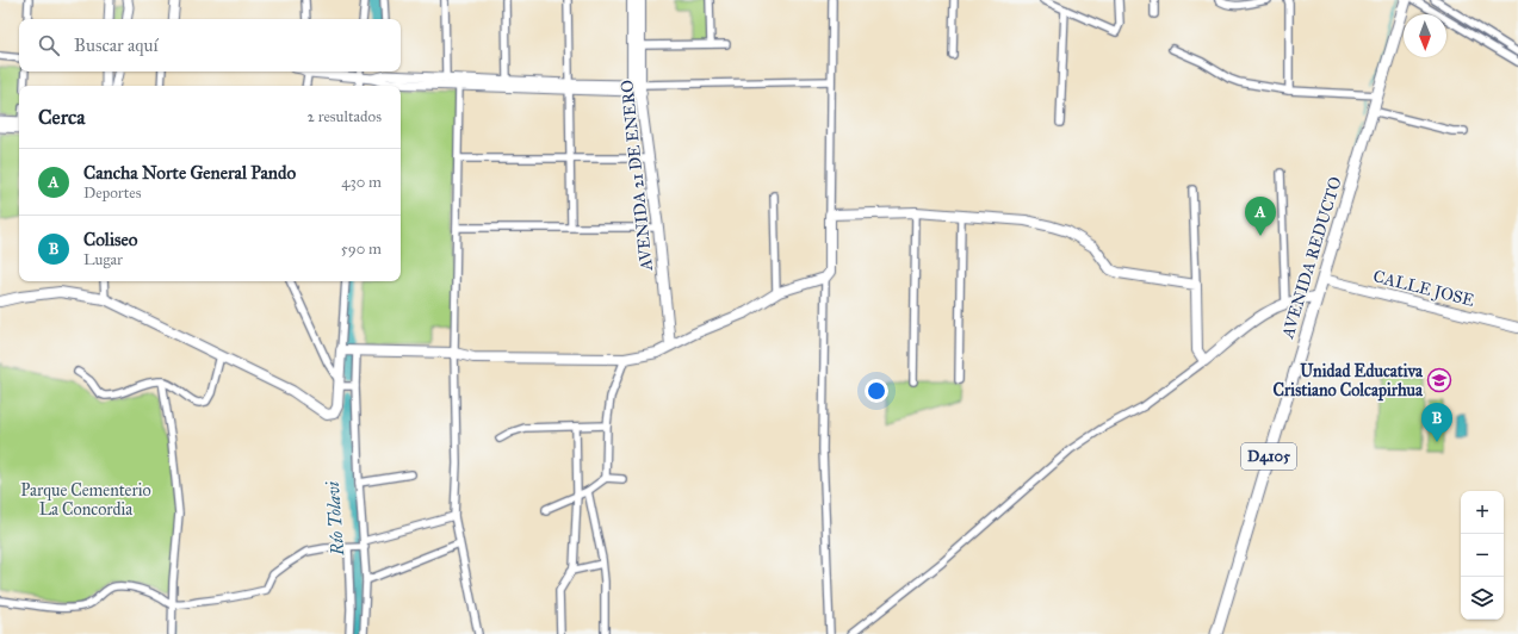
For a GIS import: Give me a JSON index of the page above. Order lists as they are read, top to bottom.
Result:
{
  "streets": {
    "main road": [
      "AVENIDA 21 DE ENERO",
      "AVENIDA REDUCTO",
      "CALLE JOSE",
      "D4105"
    ]
  },
  "crossings": [
    ["AVENIDA REDUCTO", "CALLE JOSE"]
  ],
  "water": ["Río Tolavi"],
  "parks": ["Parque Cementerio La Concordia"],
  "places": {
    "school or university": ["Unidad Educativa Cristiano Colcapirhua"]
  },
  "north": "bottom",
  "page": {
    "search": "Buscar aquí",
    "heading": ["Cerca", "2 resultados"],
    "list": [
      {
        "mark": "A",
        "name": "Cancha Norte General Pando",
        "note": "Deportes",
        "value": "430 m"
      },
      {
        "mark": "B",
        "name": "Coliseo",
        "note": "Lugar",
        "value": "590 m"
      }
    ],
    "pins": ["A", "B"],
    "map_buttons": ["+", "−"]
  }
}
